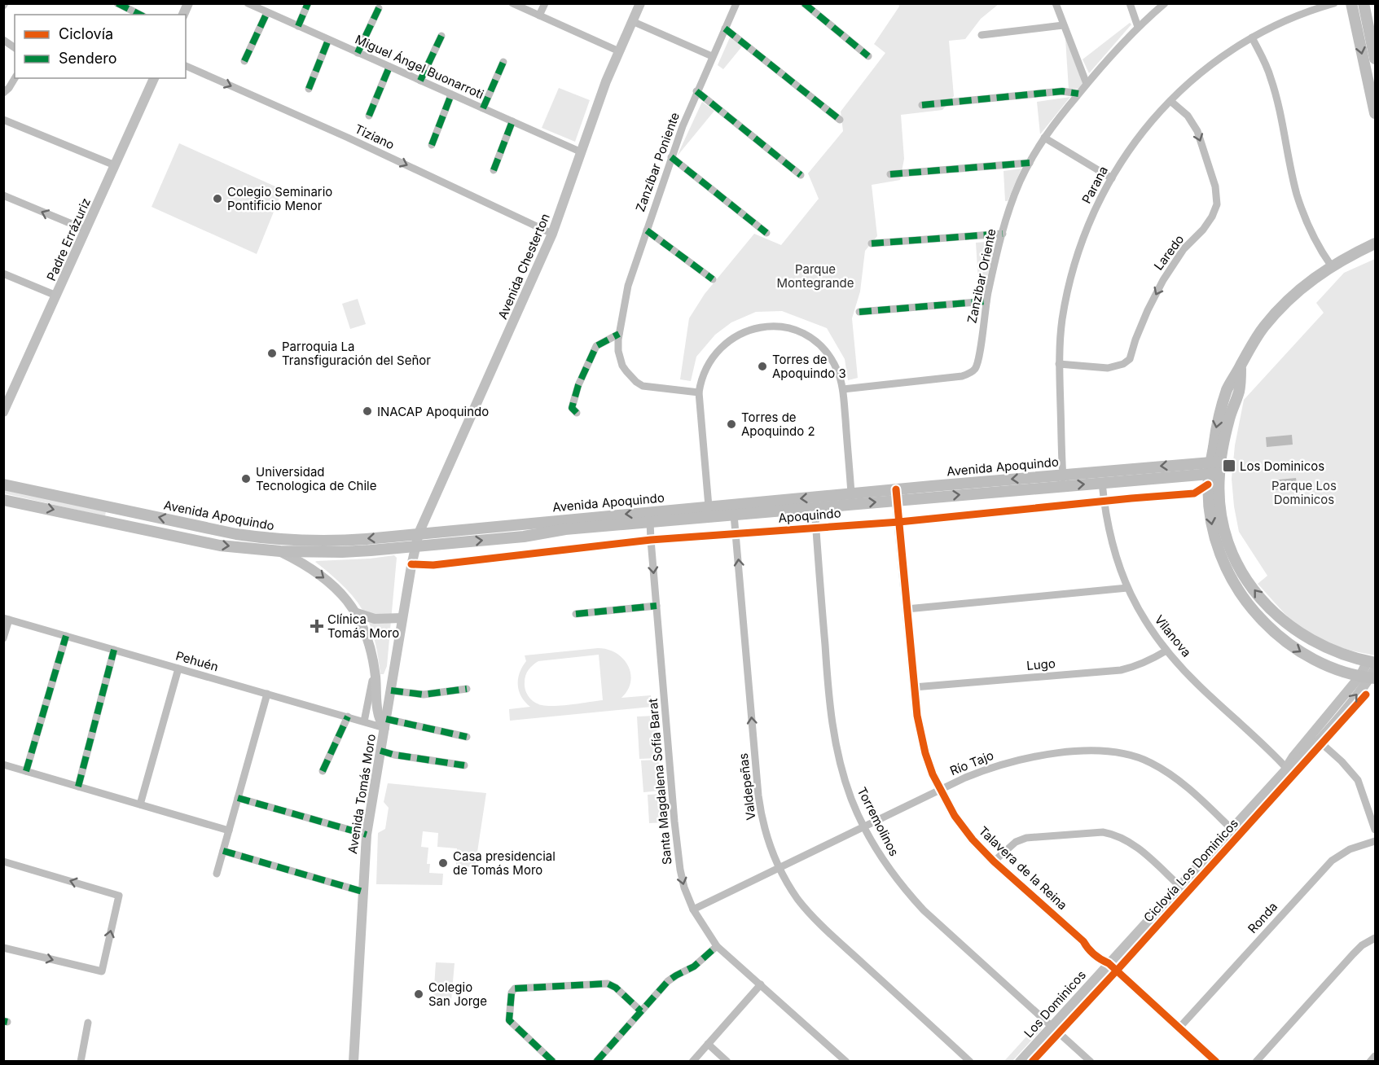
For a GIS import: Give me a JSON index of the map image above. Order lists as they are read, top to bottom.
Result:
{
  "streets": {
    "main road": ["Avenida Apoquindo"],
    "street": [
      "Miguel Ángel Buonarroti",
      "Tiziano",
      "Zanzíbar Poniente",
      "Parana",
      "Padre Errázuriz",
      "Laredo",
      "Avenida Chesterton",
      "Zanzibar Oriente",
      "Vilanova",
      "Pehuén",
      "Lugo",
      "Río Tajo",
      "Santa Magdalena Sofía Barat",
      "Valdepeñas",
      "Avenida Tomás Moro",
      "Torremolinos",
      "Talavera de la Reina",
      "Ronda",
      "Los Dominicos"
    ],
    "cycle path": ["Apoquindo", "Ciclovía Los Dominicos"]
  },
  "crossings": [
    ["Miguel Ángel Buonarroti", "Avenida Chesterton"],
    ["Tiziano", "Avenida Chesterton"],
    ["Parana", "Laredo"],
    ["Parana", "Avenida Apoquindo"],
    ["Avenida Chesterton", "Avenida Apoquindo"],
    ["Avenida Chesterton", "Avenida Tomás Moro"],
    ["Avenida Apoquindo", "Vilanova"],
    ["Avenida Apoquindo", "Santa Magdalena Sofía Barat"],
    ["Avenida Apoquindo", "Valdepeñas"],
    ["Avenida Apoquindo", "Avenida Tomás Moro"],
    ["Avenida Apoquindo", "Torremolinos"],
    ["Avenida Apoquindo", "Talavera de la Reina"],
    ["Vilanova", "Lugo"],
    ["Vilanova", "Los Dominicos"],
    ["Pehuén", "Avenida Tomás Moro"],
    ["Lugo", "Talavera de la Reina"],
    ["Río Tajo", "Santa Magdalena Sofía Barat"],
    ["Río Tajo", "Valdepeñas"],
    ["Río Tajo", "Torremolinos"],
    ["Río Tajo", "Talavera de la Reina"],
    ["Río Tajo", "Los Dominicos"],
    ["Torremolinos", "Los Dominicos"],
    ["Talavera de la Reina", "Ronda"],
    ["Talavera de la Reina", "Los Dominicos"]
  ],
  "one_way": ["Tiziano", "Santa Magdalena Sofía Barat", "Valdepeñas"],
  "parks": ["Parque Montegrande", "Parque Los Dominicos"],
  "places": {
    "other": [
      "Colegio Seminario Pontificio Menor",
      "Parroquia La Transfiguración del Señor",
      "Torres de Apoquindo 3",
      "INACAP Apoquindo",
      "Torres de Apoquindo 2",
      "Universidad Tecnologica de Chile",
      "Casa presidencial de Tomás Moro",
      "Colegio San Jorge"
    ],
    "transit": ["Los Dominicos"],
    "health": ["Clínica Tomás Moro"]
  },
  "legend": ["Ciclovía", "Sendero"]
}
